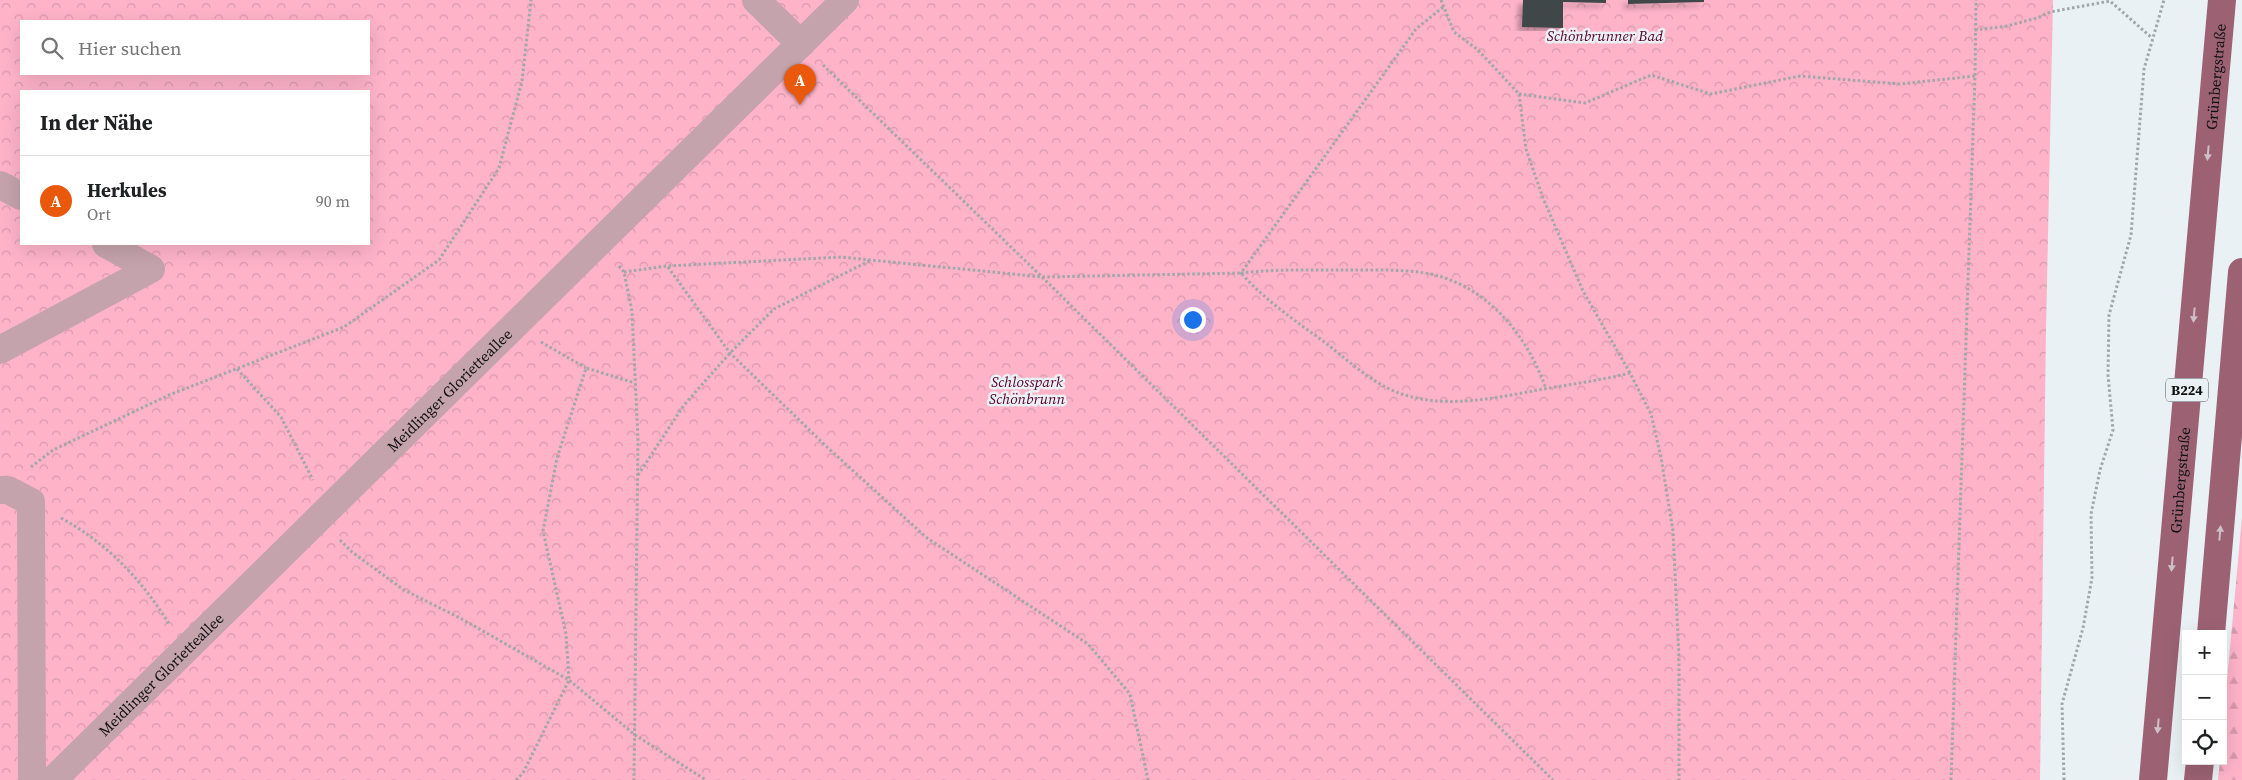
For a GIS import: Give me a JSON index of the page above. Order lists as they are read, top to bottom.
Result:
{
  "streets": {
    "main road": ["Grünbergstraße", "B224"],
    "street": ["Meidlinger Glorietteallee"]
  },
  "parks": ["Schönbrunner Bad", "Schlosspark Schönbrunn"],
  "page": {
    "search": "Hier suchen",
    "pins": "A",
    "heading": "In der Nähe",
    "list": [
      {
        "mark": "A",
        "name": "Herkules",
        "note": "Ort",
        "value": "90 m"
      }
    ],
    "map_buttons": ["+", "−"]
  }
}
